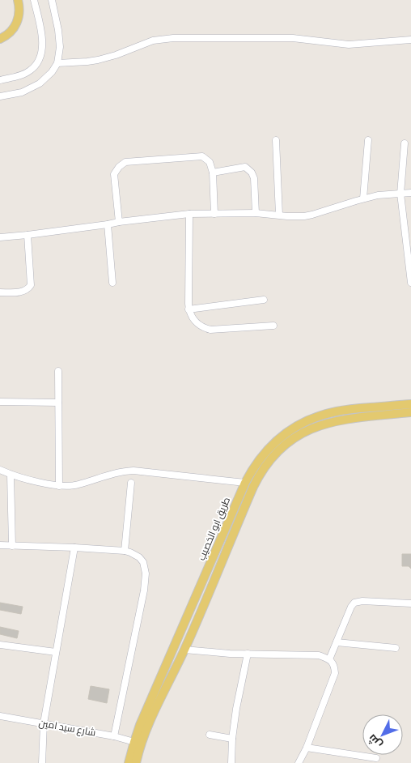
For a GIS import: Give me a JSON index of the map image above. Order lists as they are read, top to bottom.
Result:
{
  "streets": {
    "main road": ["طريق ابو الخصيب"],
    "street": ["شارع سيد امين"]
  },
  "crossings": [
    ["طريق ابو الخصيب", "شارع سيد امين"]
  ],
  "north": "bottom left"
}
